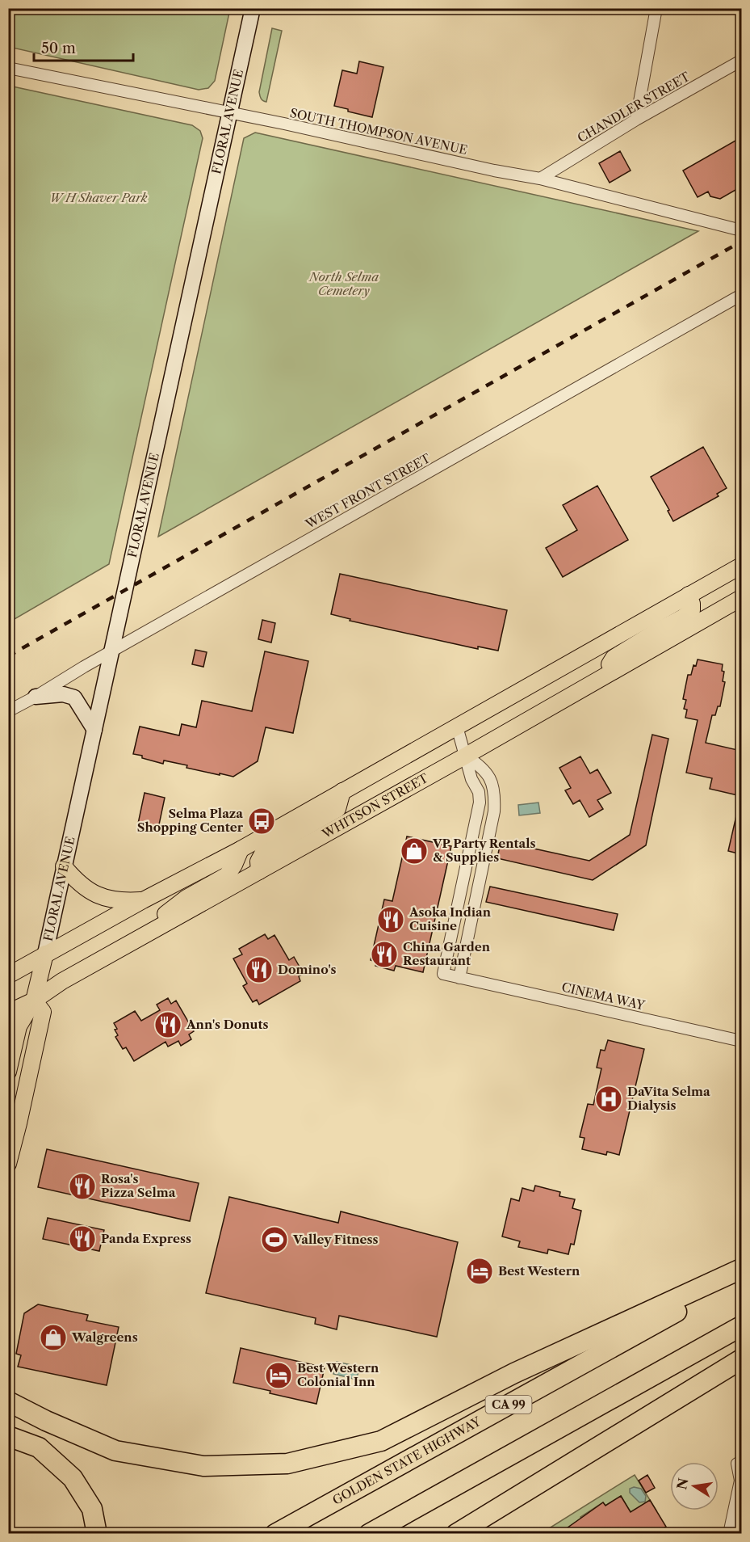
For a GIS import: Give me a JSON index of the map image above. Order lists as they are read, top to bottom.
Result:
{
  "streets": {
    "highway": ["CA 99", "GOLDEN STATE HIGHWAY"],
    "main road": ["FLORAL AVENUE", "WHITSON STREET"],
    "street": [
      "CHANDLER STREET",
      "SOUTH THOMPSON AVENUE",
      "WEST FRONT STREET",
      "CINEMA WAY"
    ]
  },
  "crossings": [
    ["CHANDLER STREET", "SOUTH THOMPSON AVENUE"],
    ["FLORAL AVENUE", "SOUTH THOMPSON AVENUE"],
    ["FLORAL AVENUE", "WEST FRONT STREET"],
    ["FLORAL AVENUE", "WHITSON STREET"],
    ["WHITSON STREET", "CINEMA WAY"]
  ],
  "parks": ["W H Shaver Park", "North Selma Cemetery"],
  "places": {
    "bus stop": ["Selma Plaza Shopping Center"],
    "shop": ["VP Party Rentals & Supplies", "Walgreens"],
    "restaurant": [
      "Asoka Indian Cuisine",
      "China Garden Restaurant",
      "Domino's",
      "Ann's Donuts",
      "Rosa's Pizza Selma",
      "Panda Express"
    ],
    "hospital": ["DaVita Selma Dialysis"],
    "sports": ["Valley Fitness"],
    "hotel": ["Best Western", "Best Western Colonial Inn"]
  },
  "scale_bar": "50 m",
  "north": "left"
}
